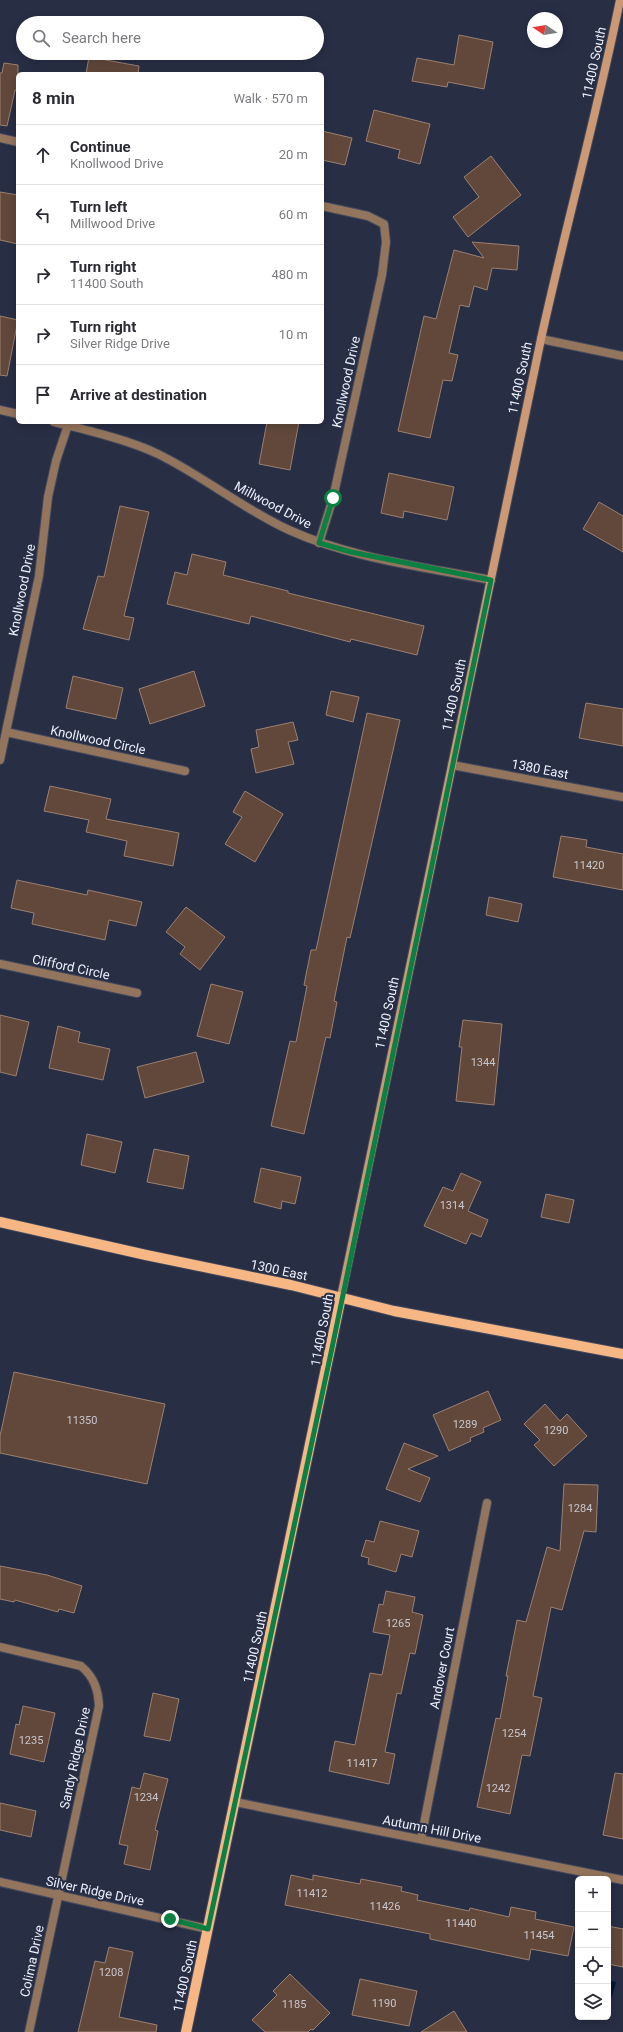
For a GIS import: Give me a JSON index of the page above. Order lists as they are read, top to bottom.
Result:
{
  "streets": {
    "main road": ["11400 South", "1300 East"],
    "street": [
      "Knollwood Drive",
      "Millwood Drive",
      "Knollwood Circle",
      "1380 East",
      "Clifford Circle",
      "Andover Court",
      "Sandy Ridge Drive",
      "Autumn Hill Drive",
      "Silver Ridge Drive",
      "Colima Drive"
    ]
  },
  "crossings": [
    ["11400 South", "Millwood Drive"],
    ["11400 South", "1380 East"],
    ["11400 South", "1300 East"],
    ["11400 South", "Autumn Hill Drive"],
    ["11400 South", "Silver Ridge Drive"],
    ["Knollwood Drive", "Millwood Drive"],
    ["Knollwood Drive", "Knollwood Circle"],
    ["Andover Court", "Autumn Hill Drive"],
    ["Sandy Ridge Drive", "Silver Ridge Drive"],
    ["Sandy Ridge Drive", "Colima Drive"],
    ["Silver Ridge Drive", "Colima Drive"]
  ],
  "house_numbers": [
    "11420",
    "1344",
    "1314",
    "11350",
    "1289",
    "1290",
    "1284",
    "1265",
    "1254",
    "1235",
    "11417",
    "1242",
    "1234",
    "11412",
    "11426",
    "11440",
    "11454",
    "1208",
    "1190",
    "1185"
  ],
  "north": "left",
  "page": {
    "search": "Search here",
    "heading": ["8 min", "Walk · 570 m"],
    "list": [
      ["Continue", "Knollwood Drive", "20 m"],
      ["Turn left", "Millwood Drive", "60 m"],
      ["Turn right", "11400 South", "480 m"],
      ["Turn right", "Silver Ridge Drive", "10 m"],
      "Arrive at destination"
    ],
    "map_buttons": ["+", "−"]
  }
}
